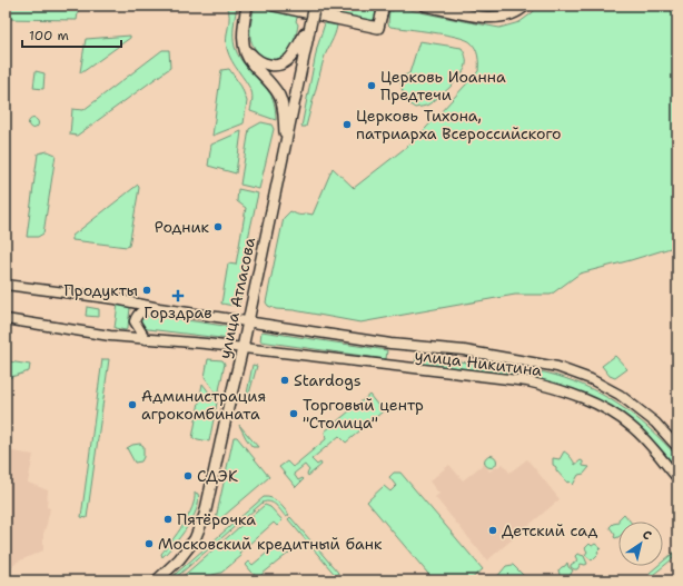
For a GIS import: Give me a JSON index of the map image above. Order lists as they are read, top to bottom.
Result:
{
  "streets": {
    "main road": ["улица Атласова"],
    "street": ["улица Никитина"]
  },
  "crossings": [
    ["улица Атласова", "улица Никитина"]
  ],
  "places": {
    "other": [
      "Церковь Иоанна Предтечи",
      "Церковь Тихона, патриарха Всероссийского",
      "Родник",
      "Продукты",
      "Stardogs",
      "Администрация агрокомбината",
      "Торговый центр \"Столица\"",
      "СДЭК",
      "Пятёрочка",
      "Детский сад",
      "Московский кредитный банк"
    ],
    "health": ["Горздрав"]
  },
  "scale_bar": "100 m",
  "north": "top right"
}
